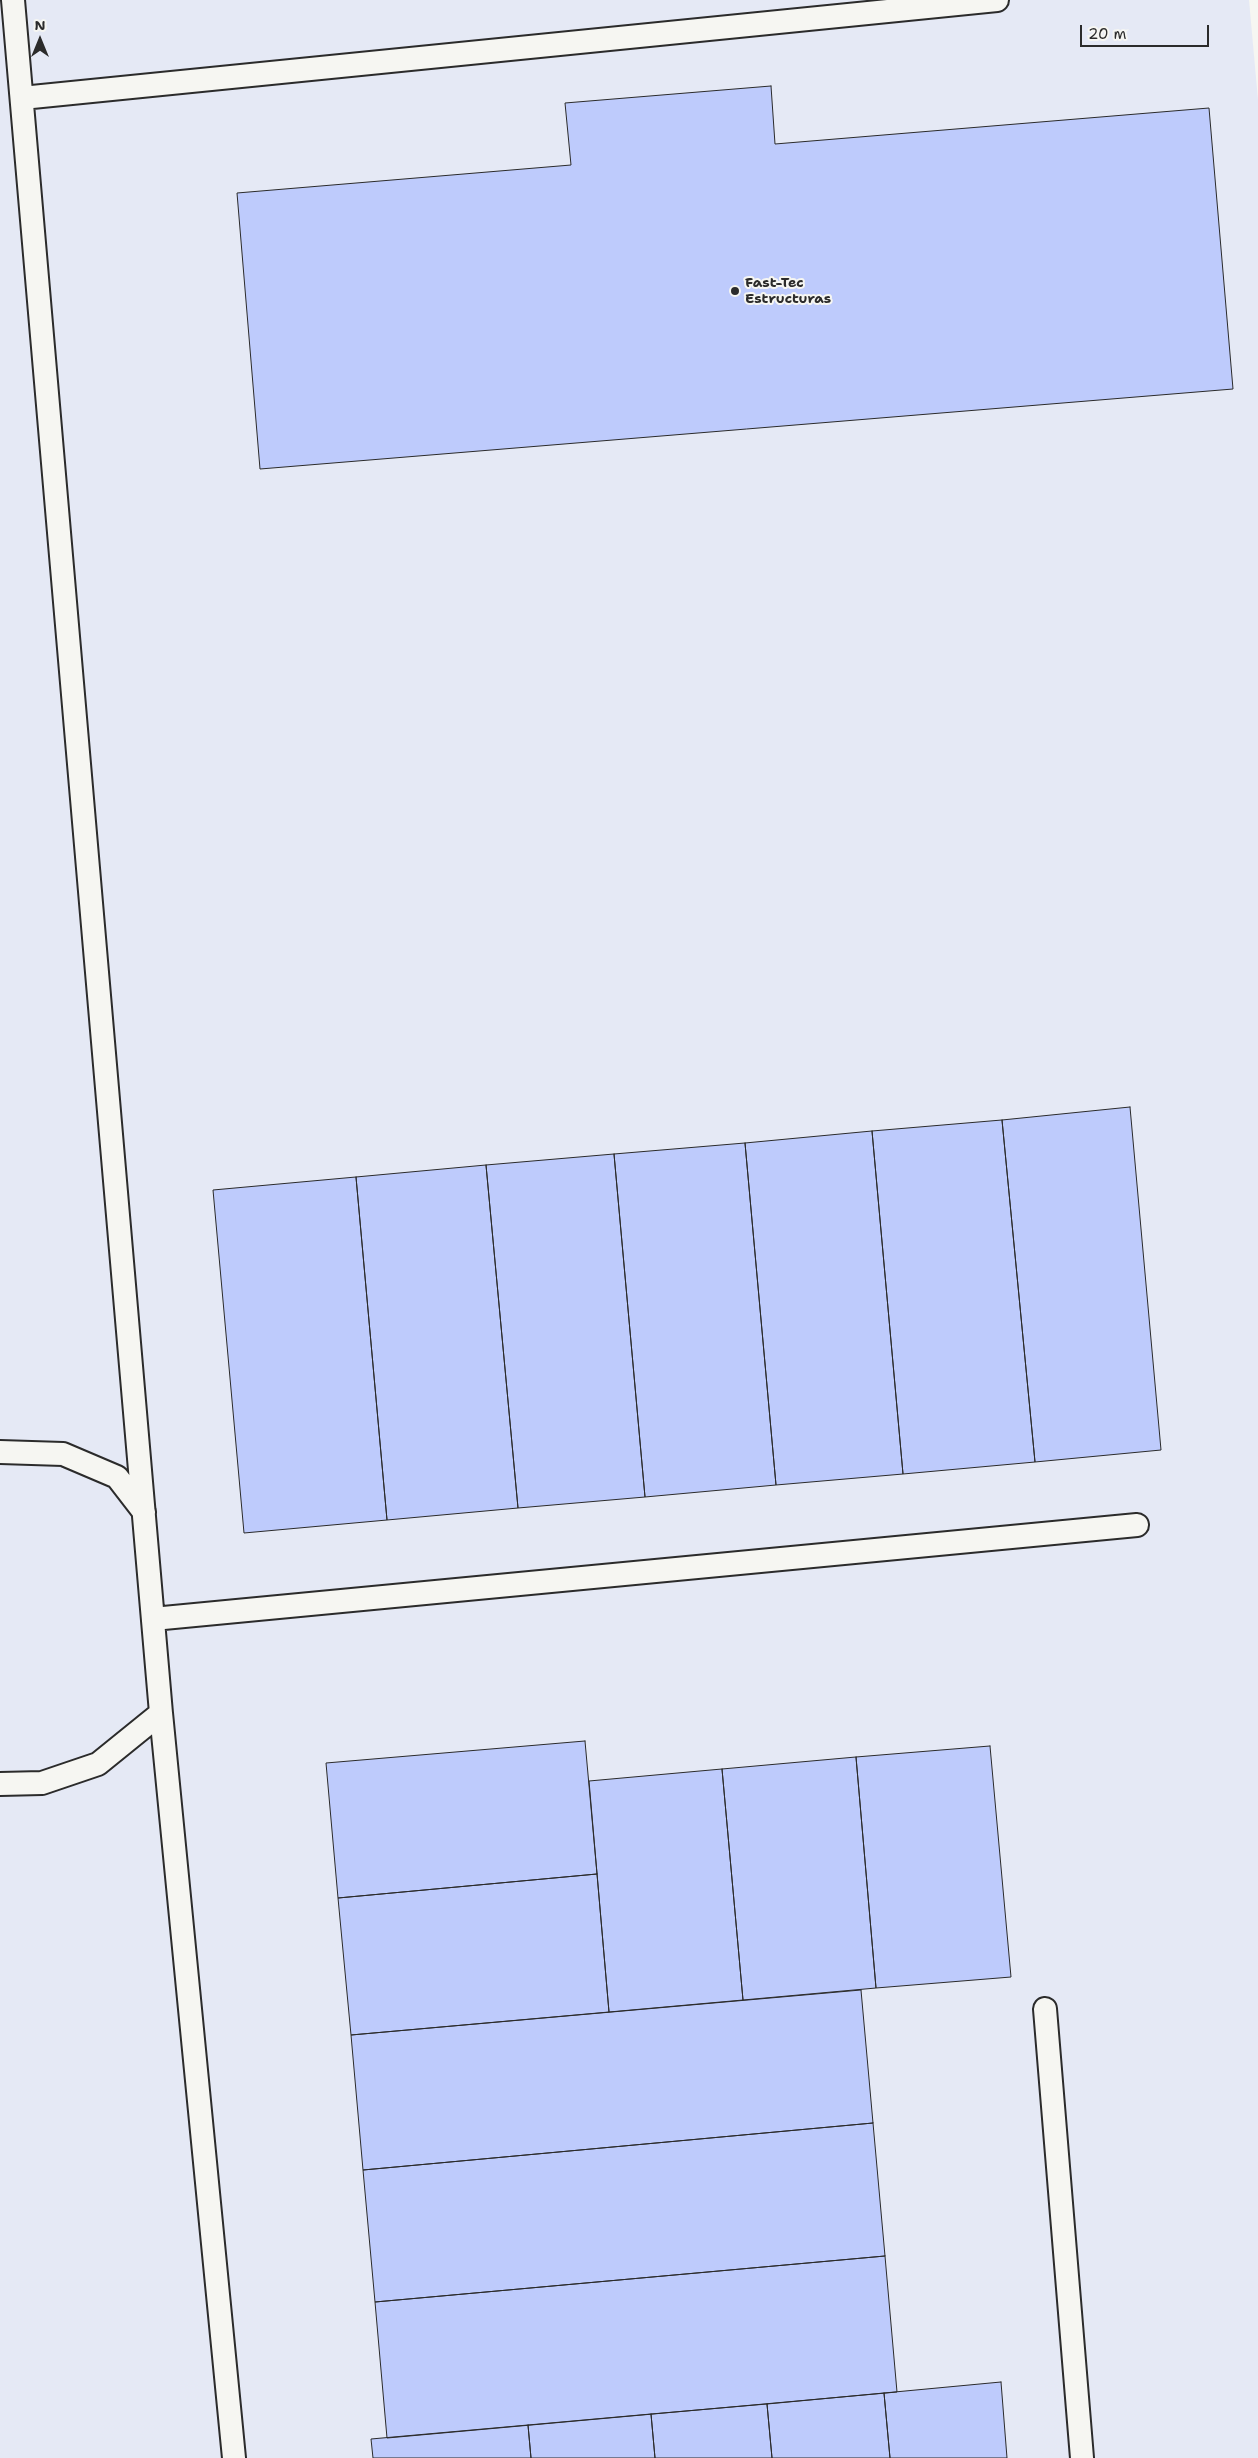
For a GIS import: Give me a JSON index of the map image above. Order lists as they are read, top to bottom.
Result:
{
  "places": ["Fast-Tec Estructuras"],
  "scale_bar": "20 m",
  "north": "top"
}
